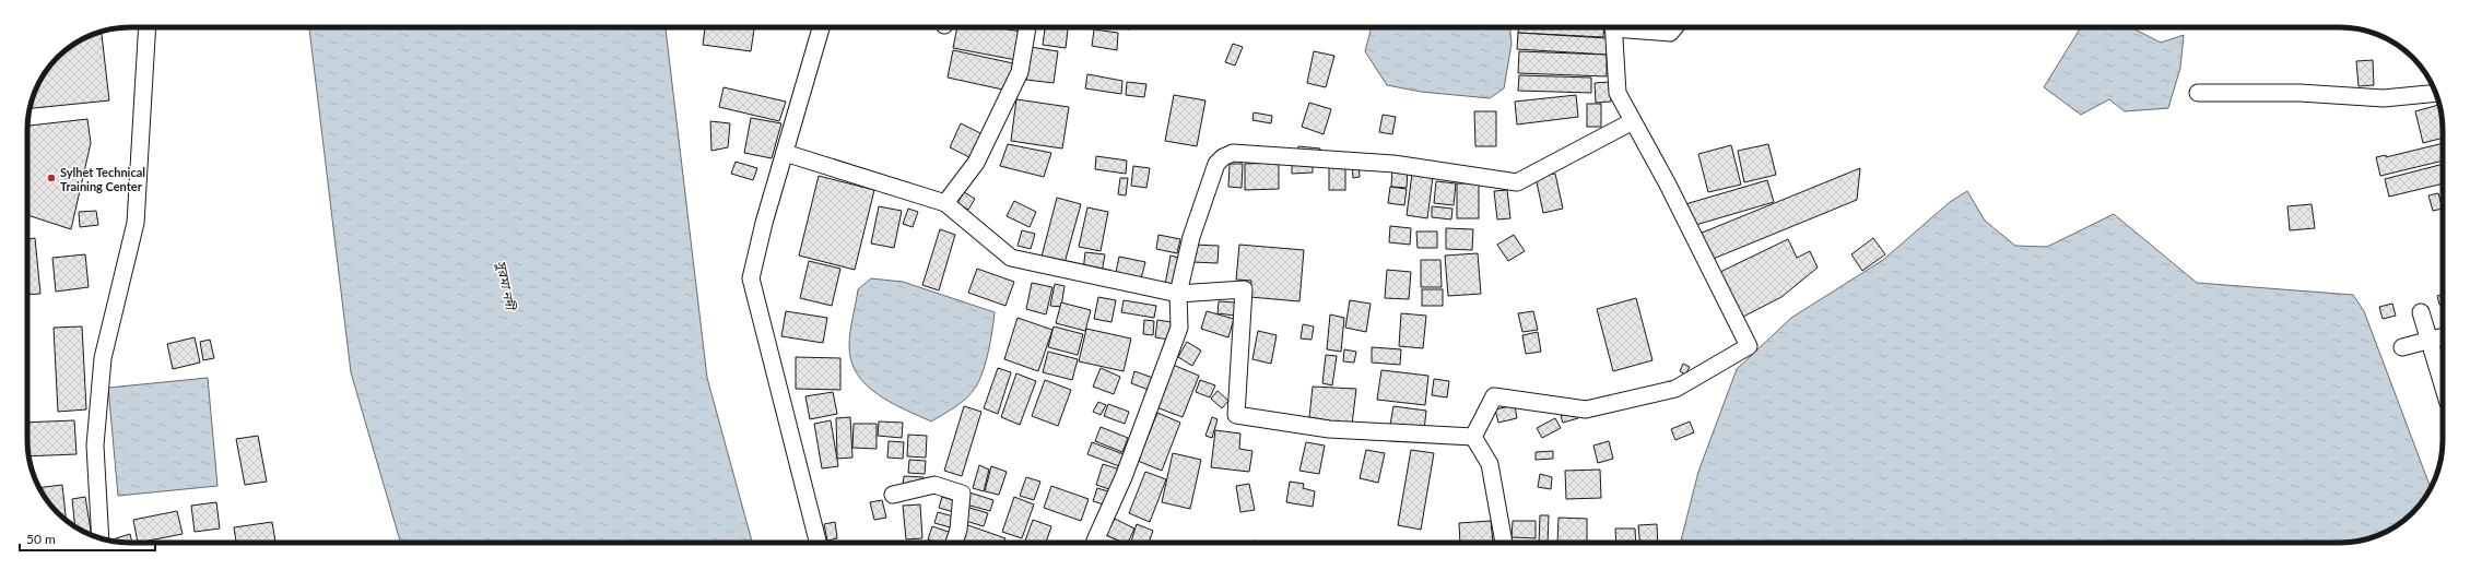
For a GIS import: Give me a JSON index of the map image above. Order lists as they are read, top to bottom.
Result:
{
  "water": ["সুরমা নদী"],
  "places": ["Sylhet Technical Training Center"],
  "scale_bar": "50 m"
}
